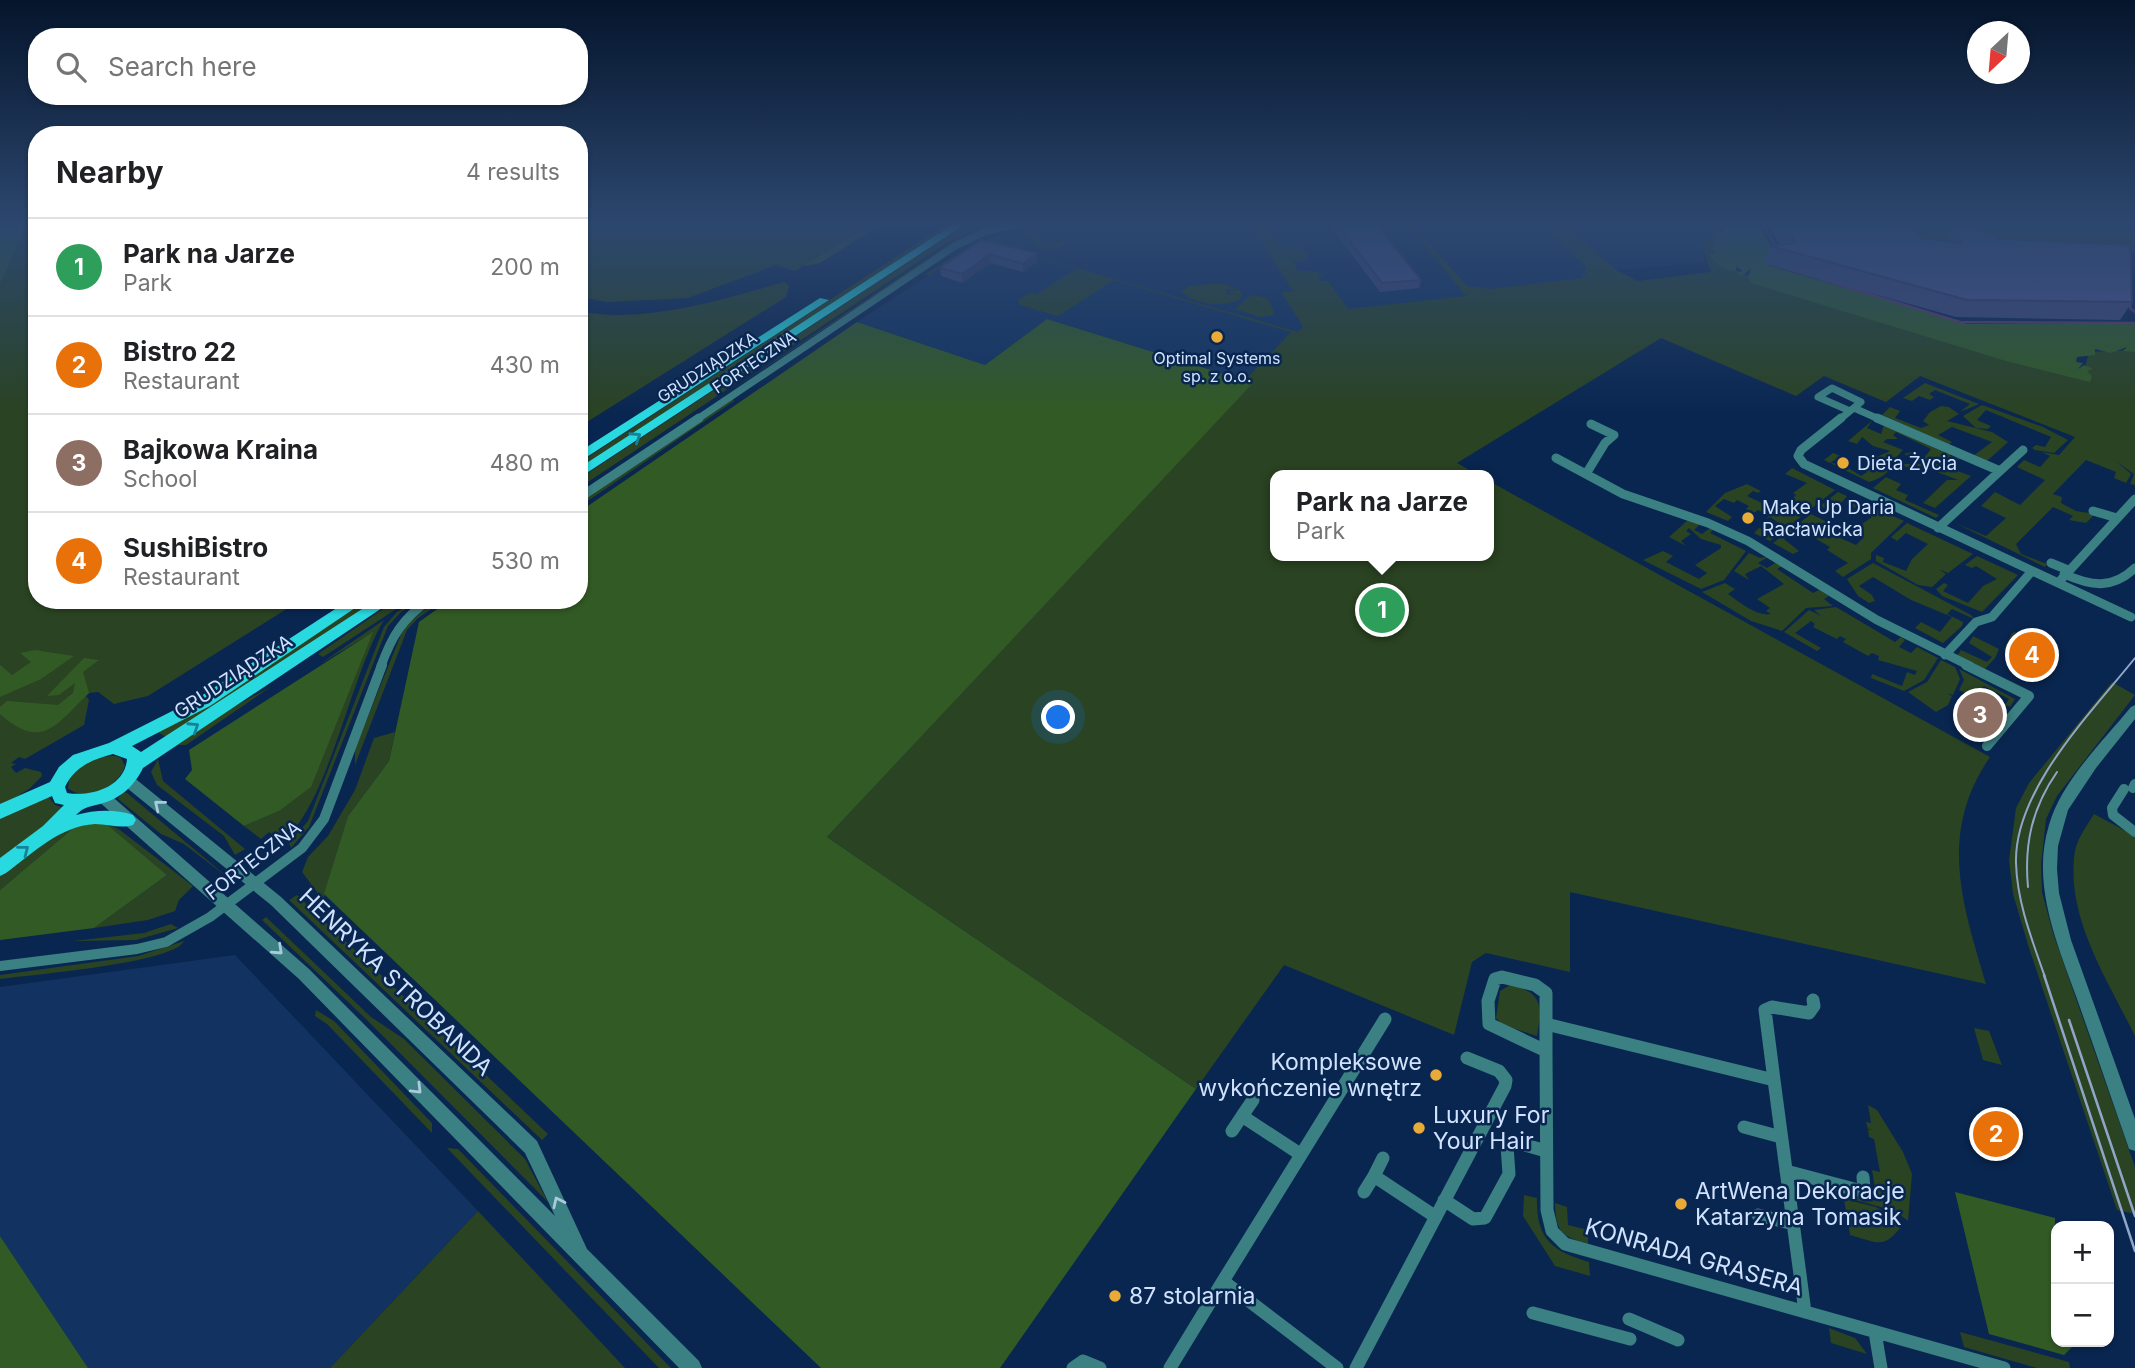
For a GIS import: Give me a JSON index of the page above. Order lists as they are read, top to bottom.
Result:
{
  "streets": {
    "main road": ["GRUDZIĄDZKA"],
    "street": ["FORTECZNA", "HENRYKA STROBANDA", "KONRADA GRASERA"]
  },
  "crossings": [
    ["FORTECZNA", "HENRYKA STROBANDA"]
  ],
  "places": [
    "Optimal Systems sp. z o.o.",
    "Dieta Życia",
    "Make Up Daria Racławicka",
    "Kompleksowe wykończenie wnętrz",
    "Luxury For Your Hair",
    "ArtWena Dekoracje Katarzyna Tomasik",
    "87 stolarnia"
  ],
  "north": "bottom left",
  "page": {
    "search": "Search here",
    "heading": ["Nearby", "4 results"],
    "list": [
      {
        "mark": "1",
        "name": "Park na Jarze",
        "note": "Park",
        "value": "200 m"
      },
      {
        "mark": "2",
        "name": "Bistro 22",
        "note": "Restaurant",
        "value": "430 m"
      },
      {
        "mark": "3",
        "name": "Bajkowa Kraina",
        "note": "School",
        "value": "480 m"
      },
      {
        "mark": "4",
        "name": "SushiBistro",
        "note": "Restaurant",
        "value": "530 m"
      }
    ],
    "popup": ["Park na Jarze", "Park"],
    "pins": [
      "1",
      "4",
      "3",
      "2"
    ],
    "map_buttons": ["+", "−"]
  }
}
